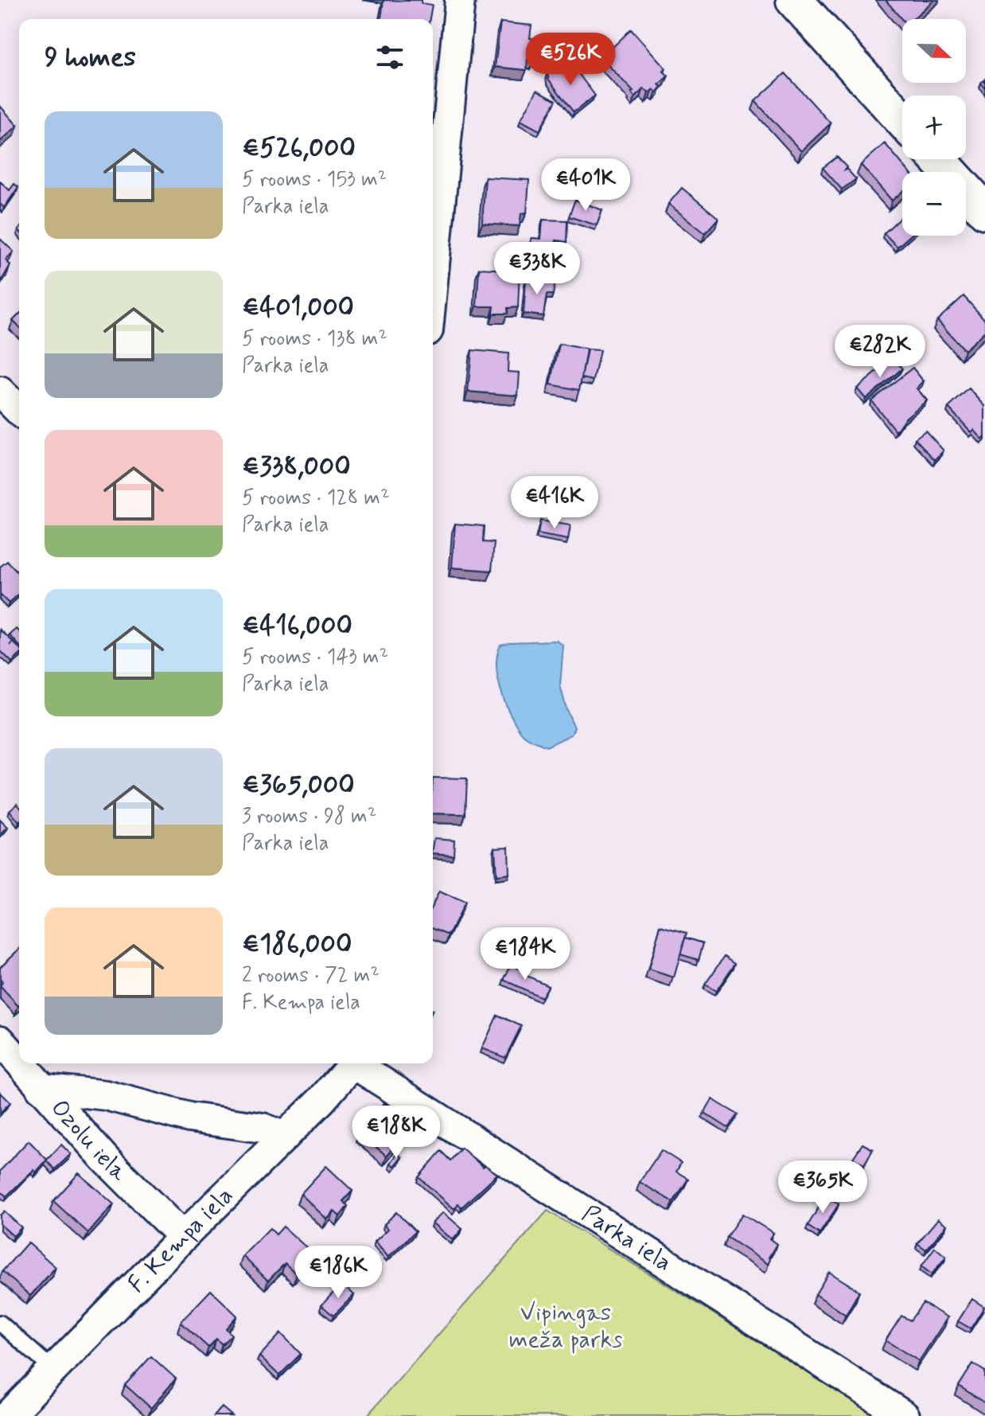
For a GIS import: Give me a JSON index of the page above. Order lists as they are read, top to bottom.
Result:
{
  "streets": {
    "street": ["Ozolu iela", "Parka iela", "F. Kempa iela"]
  },
  "crossings": [
    ["Ozolu iela", "F. Kempa iela"]
  ],
  "parks": ["Vipingas meža parks"],
  "north": "right",
  "page": {
    "map_buttons": ["+", "−"],
    "heading": "9 homes",
    "price": [
      "€526K",
      "€401K",
      "€338K",
      "€282K",
      "€416K",
      "€184K",
      "€188K",
      "€365K",
      "€186K"
    ],
    "list": [
      {
        "name": "€526,000",
        "note": "5 rooms · 153 m² · Parka iela"
      },
      {
        "name": "€401,000",
        "note": "5 rooms · 138 m² · Parka iela"
      },
      {
        "name": "€338,000",
        "note": "5 rooms · 128 m² · Parka iela"
      },
      {
        "name": "€416,000",
        "note": "5 rooms · 143 m² · Parka iela"
      },
      {
        "name": "€365,000",
        "note": "3 rooms · 98 m² · Parka iela"
      },
      {
        "name": "€186,000",
        "note": "2 rooms · 72 m² · F. Kempa iela"
      }
    ]
  }
}
